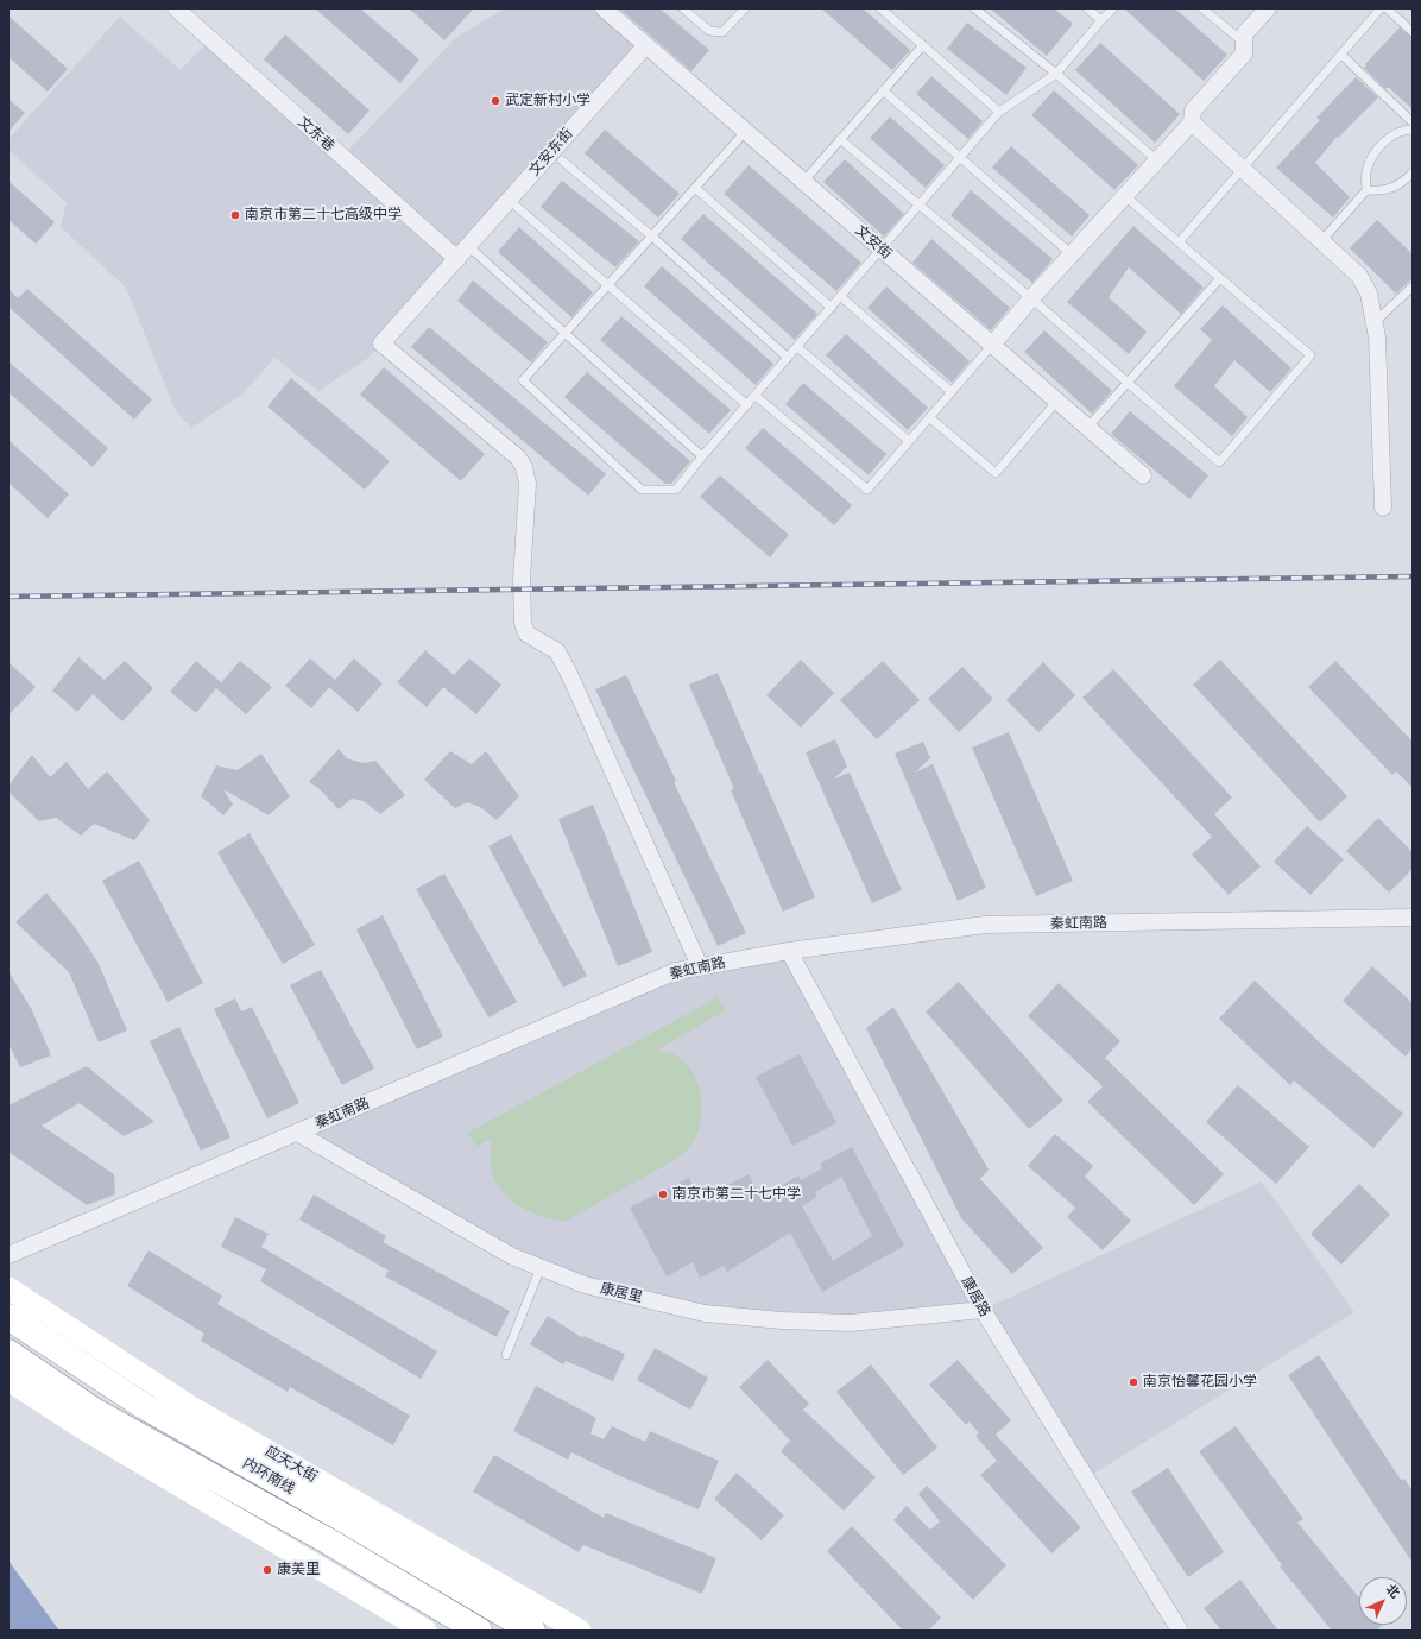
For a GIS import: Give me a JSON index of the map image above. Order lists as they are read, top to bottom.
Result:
{
  "streets": {
    "highway": ["内环南线"],
    "main road": ["应天大街"],
    "street": [
      "文东巷",
      "文安东街",
      "文安街",
      "秦虹南路",
      "康居里",
      "康居路"
    ]
  },
  "crossings": [
    ["文东巷", "文安东街"],
    ["文安东街", "文安街"],
    ["文安东街", "秦虹南路"],
    ["秦虹南路", "康居里"],
    ["秦虹南路", "康居路"],
    ["康居里", "康居路"]
  ],
  "places": [
    "武定新村小学",
    "南京市第二十七高级中学",
    "南京市第二十七中学",
    "南京怡馨花园小学",
    "康美里"
  ],
  "north": "top right"
}
